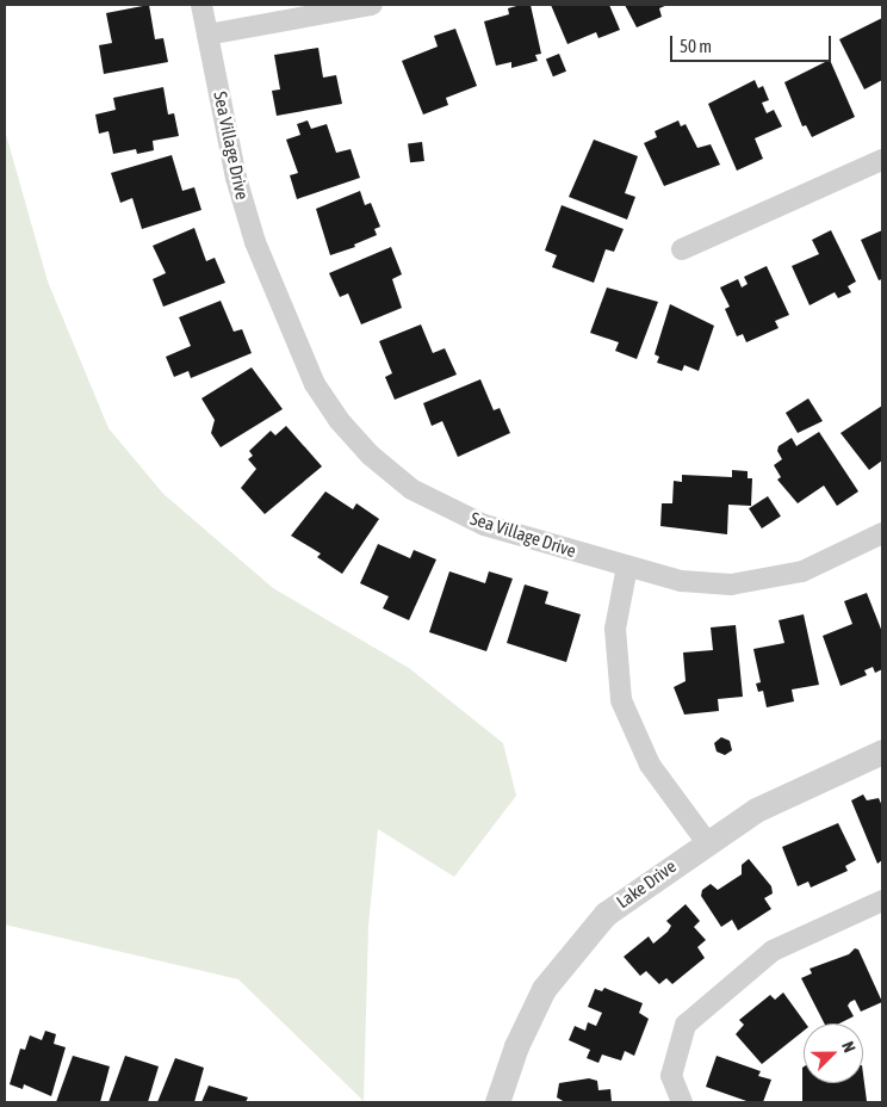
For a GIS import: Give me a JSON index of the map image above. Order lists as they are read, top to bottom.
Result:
{
  "streets": {
    "street": ["Sea Village Drive", "Lake Drive"]
  },
  "scale_bar": "50 m",
  "north": "top right"
}
